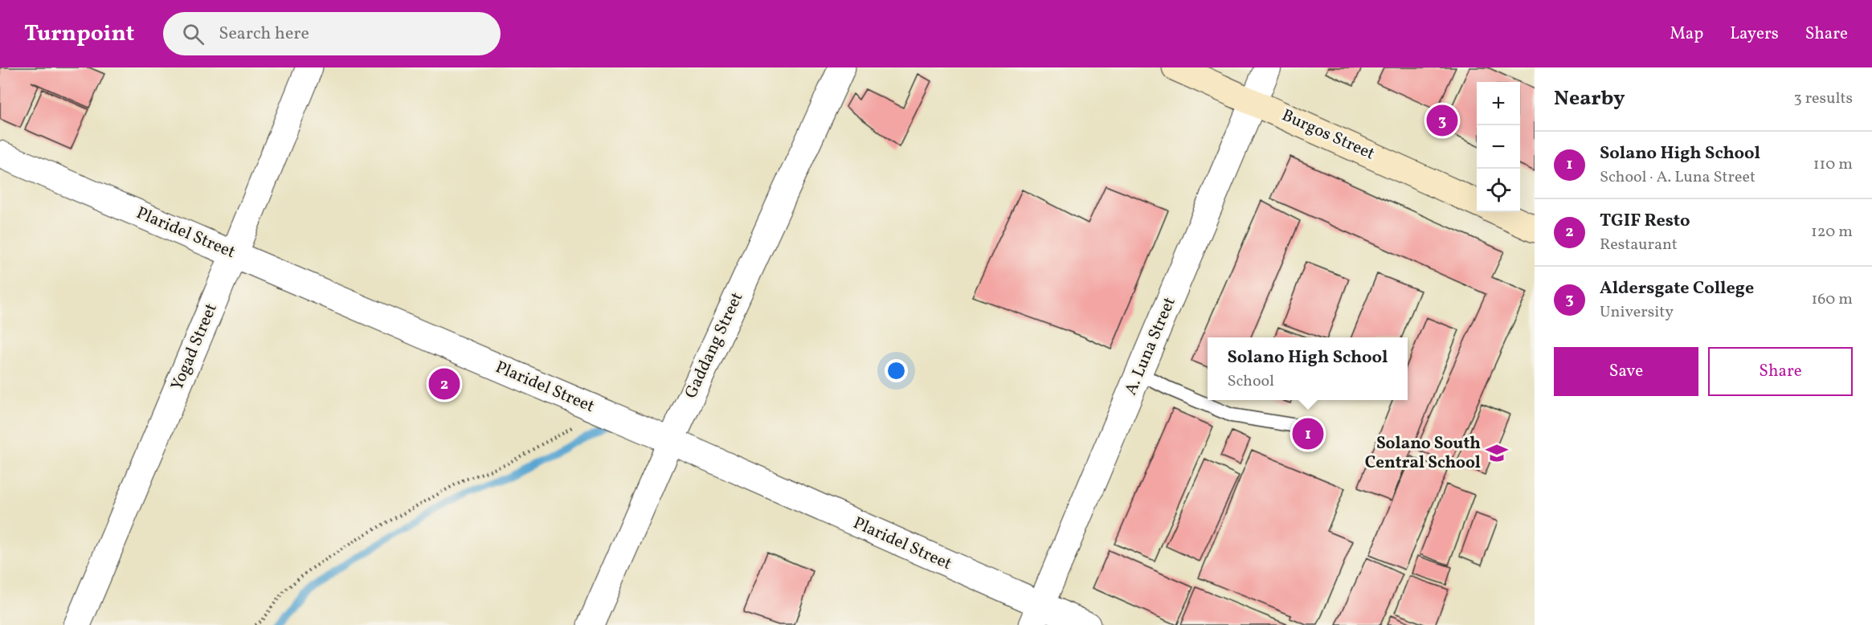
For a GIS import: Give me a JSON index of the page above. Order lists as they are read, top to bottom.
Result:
{
  "streets": {
    "main road": ["Burgos Street"],
    "street": [
      "Plaridel Street",
      "Gaddang Street",
      "A. Luna Street",
      "Yogad Street"
    ]
  },
  "crossings": [
    ["Burgos Street", "A. Luna Street"],
    ["Plaridel Street", "Gaddang Street"],
    ["Plaridel Street", "A. Luna Street"],
    ["Plaridel Street", "Yogad Street"]
  ],
  "places": {
    "school or university": ["Solano South Central School"]
  },
  "page": {
    "header": "Turnpoint",
    "search": "Search here",
    "nav": ["Map", "Layers", "Share"],
    "heading": ["Nearby", "3 results"],
    "map_buttons": ["+", "−"],
    "pins": ["3", "2", "1"],
    "list": [
      {
        "mark": "1",
        "name": "Solano High School",
        "note": "School · A. Luna Street",
        "value": "110 m"
      },
      {
        "mark": "2",
        "name": "TGIF Resto",
        "note": "Restaurant",
        "value": "120 m"
      },
      {
        "mark": "3",
        "name": "Aldersgate College",
        "note": "University",
        "value": "160 m"
      }
    ],
    "buttons": ["Save", "Share"],
    "popup": ["Solano High School", "School"]
  }
}
